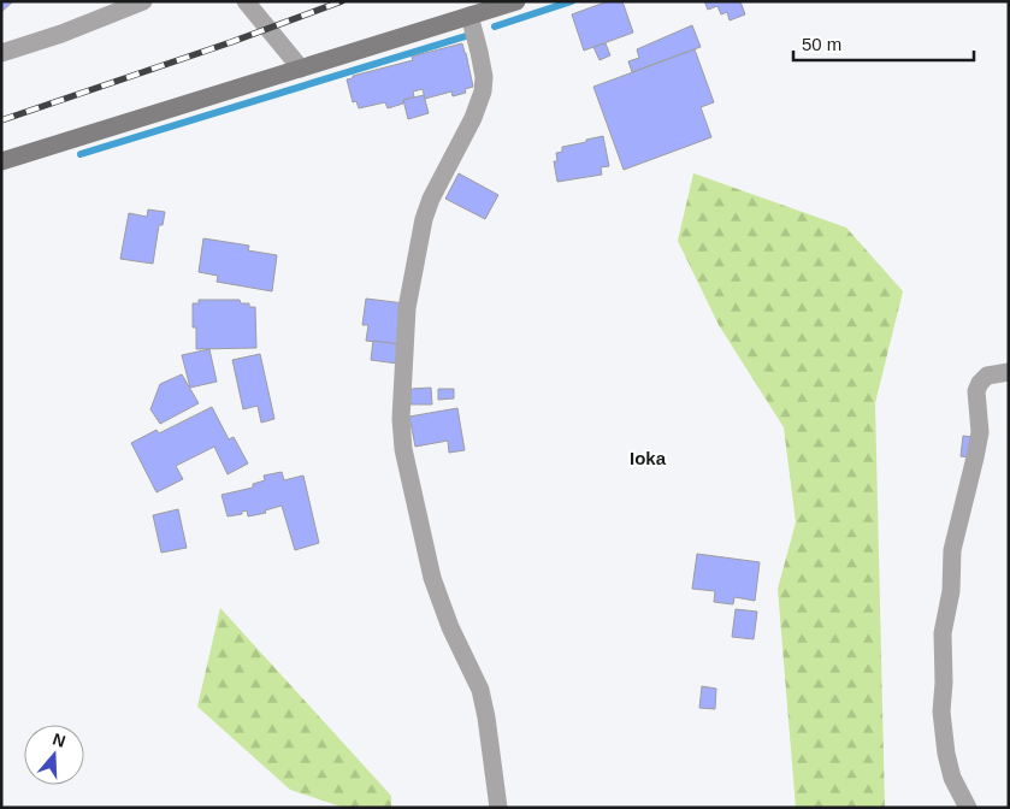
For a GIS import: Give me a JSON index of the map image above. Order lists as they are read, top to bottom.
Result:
{
  "districts": ["Ioka"],
  "scale_bar": "50 m",
  "north": "top"
}
